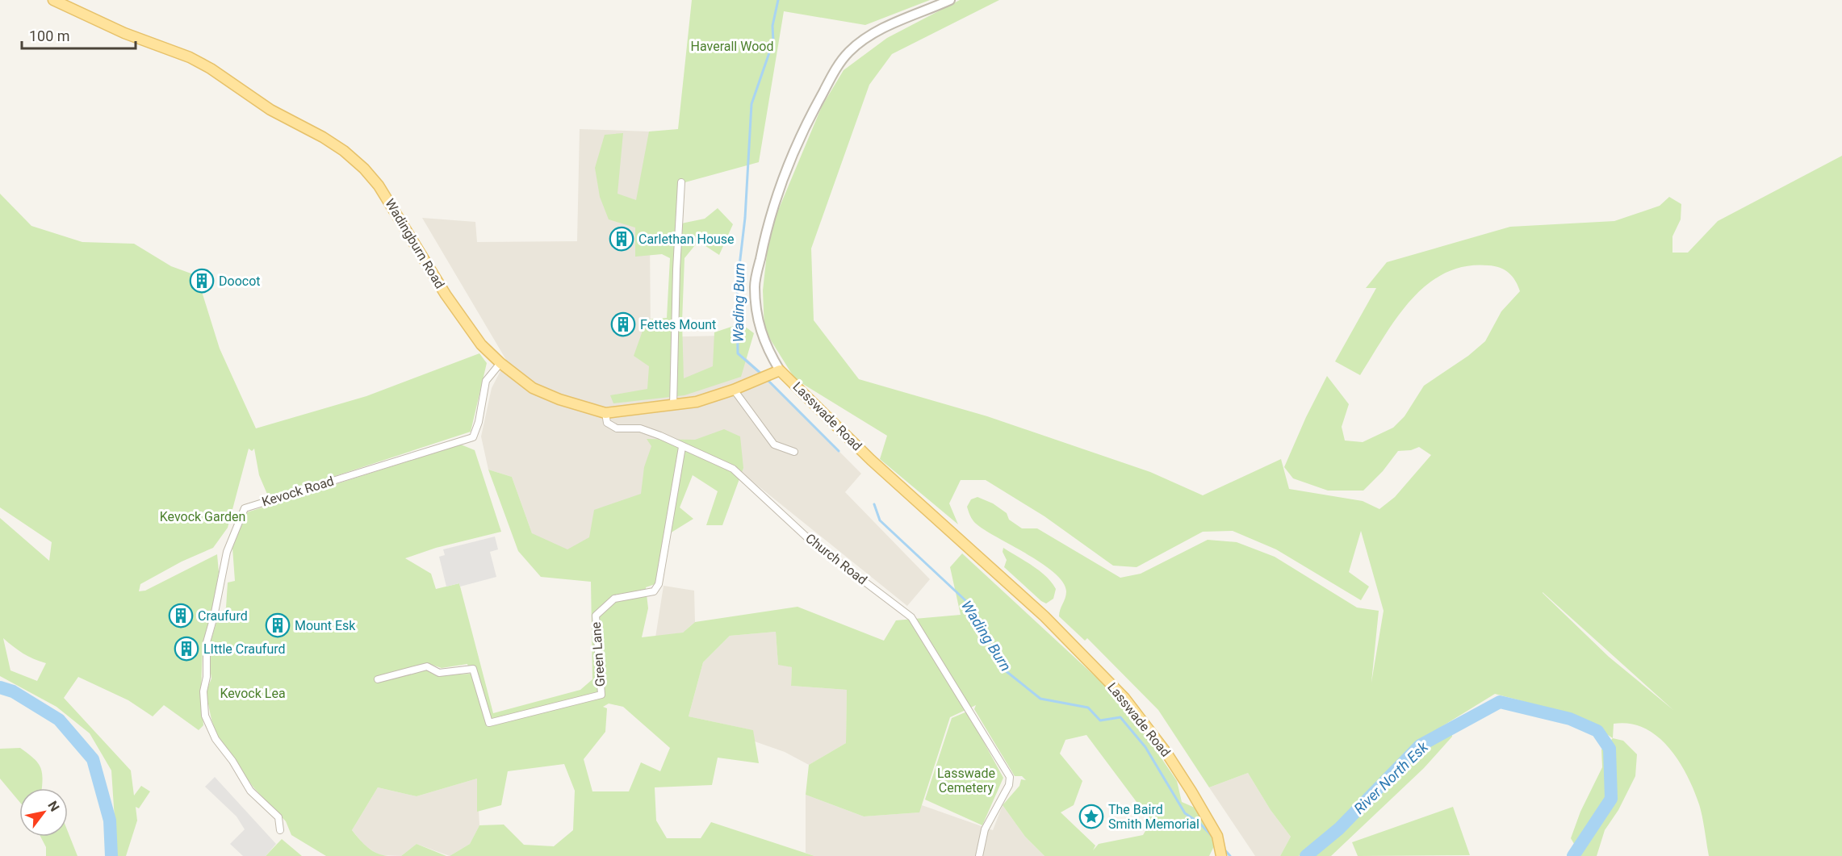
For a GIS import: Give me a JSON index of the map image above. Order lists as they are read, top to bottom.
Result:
{
  "streets": {
    "main road": ["Wadingburn Road", "Lasswade Road"],
    "street": ["Kevock Road", "Church Road", "Green Lane"]
  },
  "crossings": [
    ["Wadingburn Road", "Lasswade Road"],
    ["Wadingburn Road", "Kevock Road"],
    ["Wadingburn Road", "Church Road"],
    ["Church Road", "Green Lane"]
  ],
  "water": ["Wading Burn", "River North Esk"],
  "parks": [
    "Haverall Wood",
    "Kevock Garden",
    "Kevock Lea",
    "Lasswade Cemetery"
  ],
  "places": {
    "building": [
      "Carlethan House",
      "Doocot",
      "Fettes Mount",
      "Craufurd",
      "Mount Esk",
      "LIttle Craufurd"
    ],
    "place": ["The Baird Smith Memorial"]
  },
  "scale_bar": "100 m",
  "north": "top right"
}
